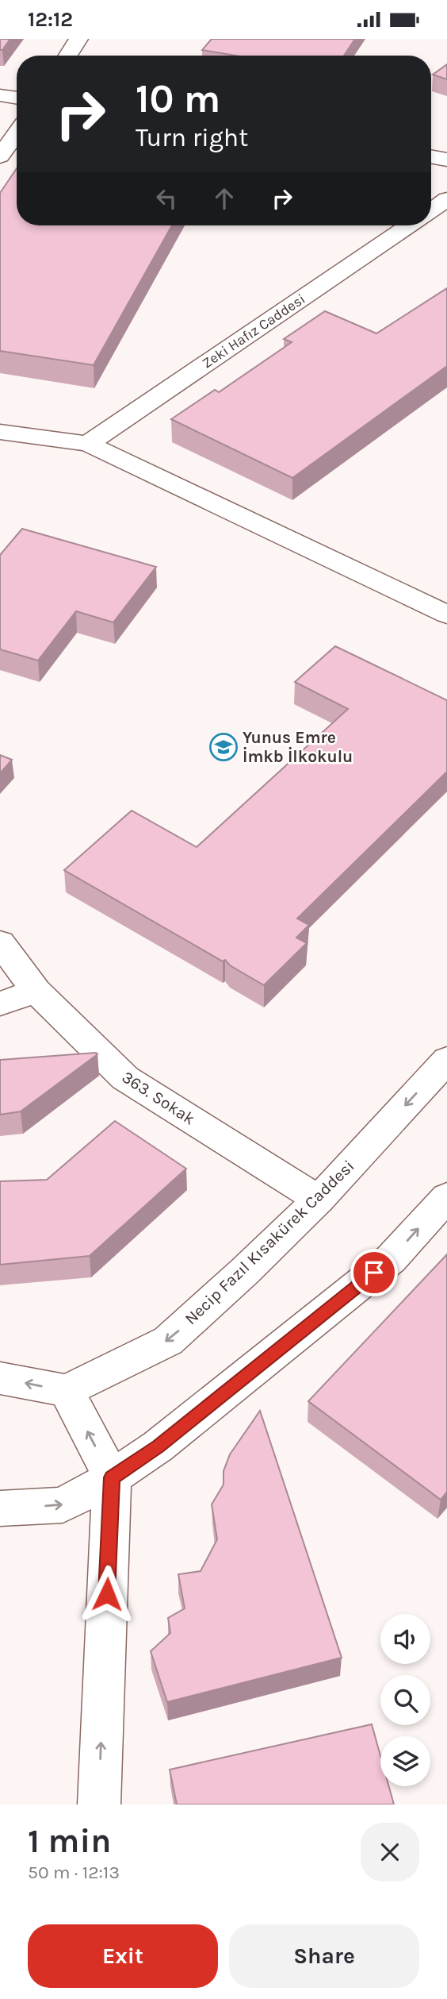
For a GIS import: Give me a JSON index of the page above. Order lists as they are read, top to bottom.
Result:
{
  "streets": {
    "street": ["Zeki Hafız Caddesi", "363. Sokak", "Necip Fazıl Kısakürek Caddesi"]
  },
  "crossings": [
    ["363. Sokak", "Necip Fazıl Kısakürek Caddesi"]
  ],
  "places": {
    "school or university": ["Yunus Emre İmkb İlkokulu"]
  },
  "page": {
    "status": "12:12",
    "turn": ["10 m", "Turn right"],
    "heading": ["1 min", "50 m · 12:13"],
    "buttons": ["Exit", "Share"]
  }
}
